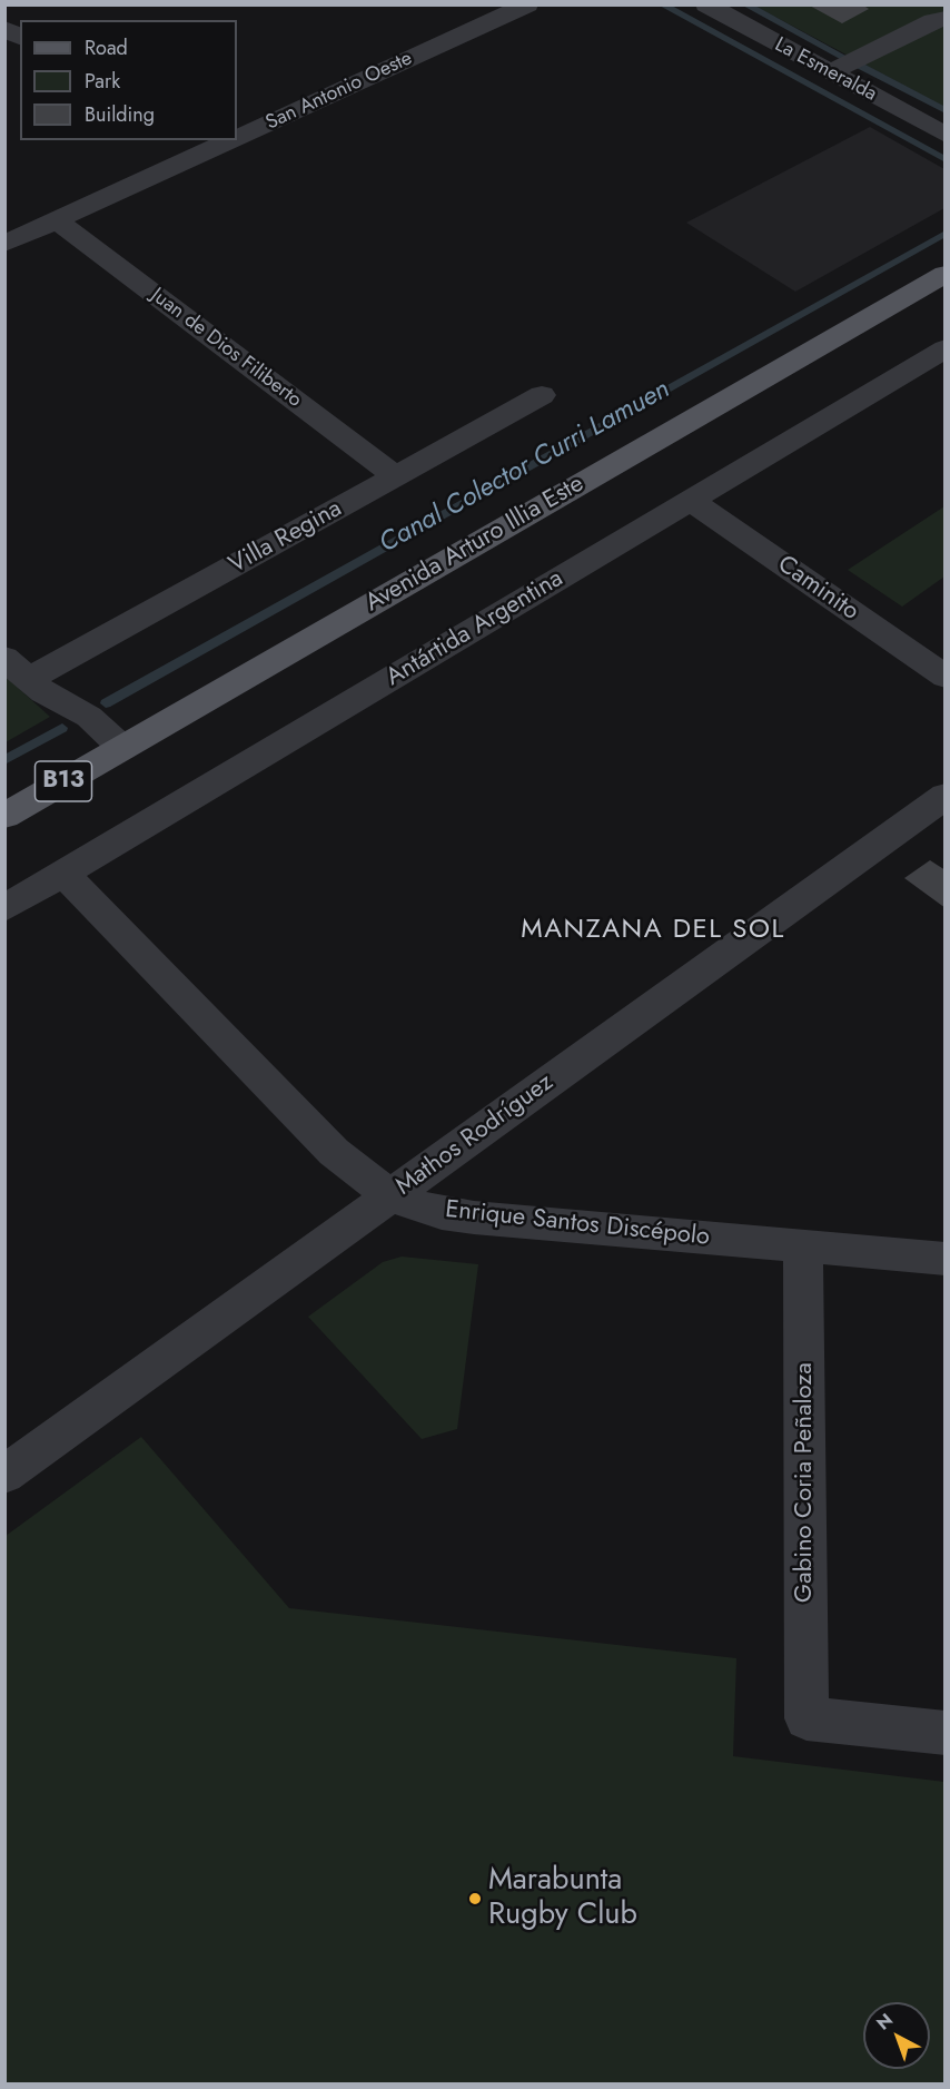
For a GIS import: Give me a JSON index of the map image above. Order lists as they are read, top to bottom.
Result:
{
  "streets": {
    "main road": ["Avenida Arturo Illia Este", "B13"],
    "street": [
      "La Esmeralda",
      "San Antonio Oeste",
      "Juan de Dios Filiberto",
      "Villa Regina",
      "Caminito",
      "Antártida Argentina",
      "Mathos Rodríguez",
      "Enrique Santos Discépolo",
      "Gabino Coria Peñaloza"
    ]
  },
  "crossings": [
    ["San Antonio Oeste", "Juan de Dios Filiberto"],
    ["Juan de Dios Filiberto", "Villa Regina"],
    ["Caminito", "Antártida Argentina"],
    ["Antártida Argentina", "Enrique Santos Discépolo"],
    ["Mathos Rodríguez", "Enrique Santos Discépolo"],
    ["Enrique Santos Discépolo", "Gabino Coria Peñaloza"]
  ],
  "districts": ["MANZANA DEL SOL"],
  "water": ["Canal Colector Curri Lamuen"],
  "places": ["Marabunta Rugby Club"],
  "legend": ["Road", "Park", "Building"],
  "north": "top left"
}
